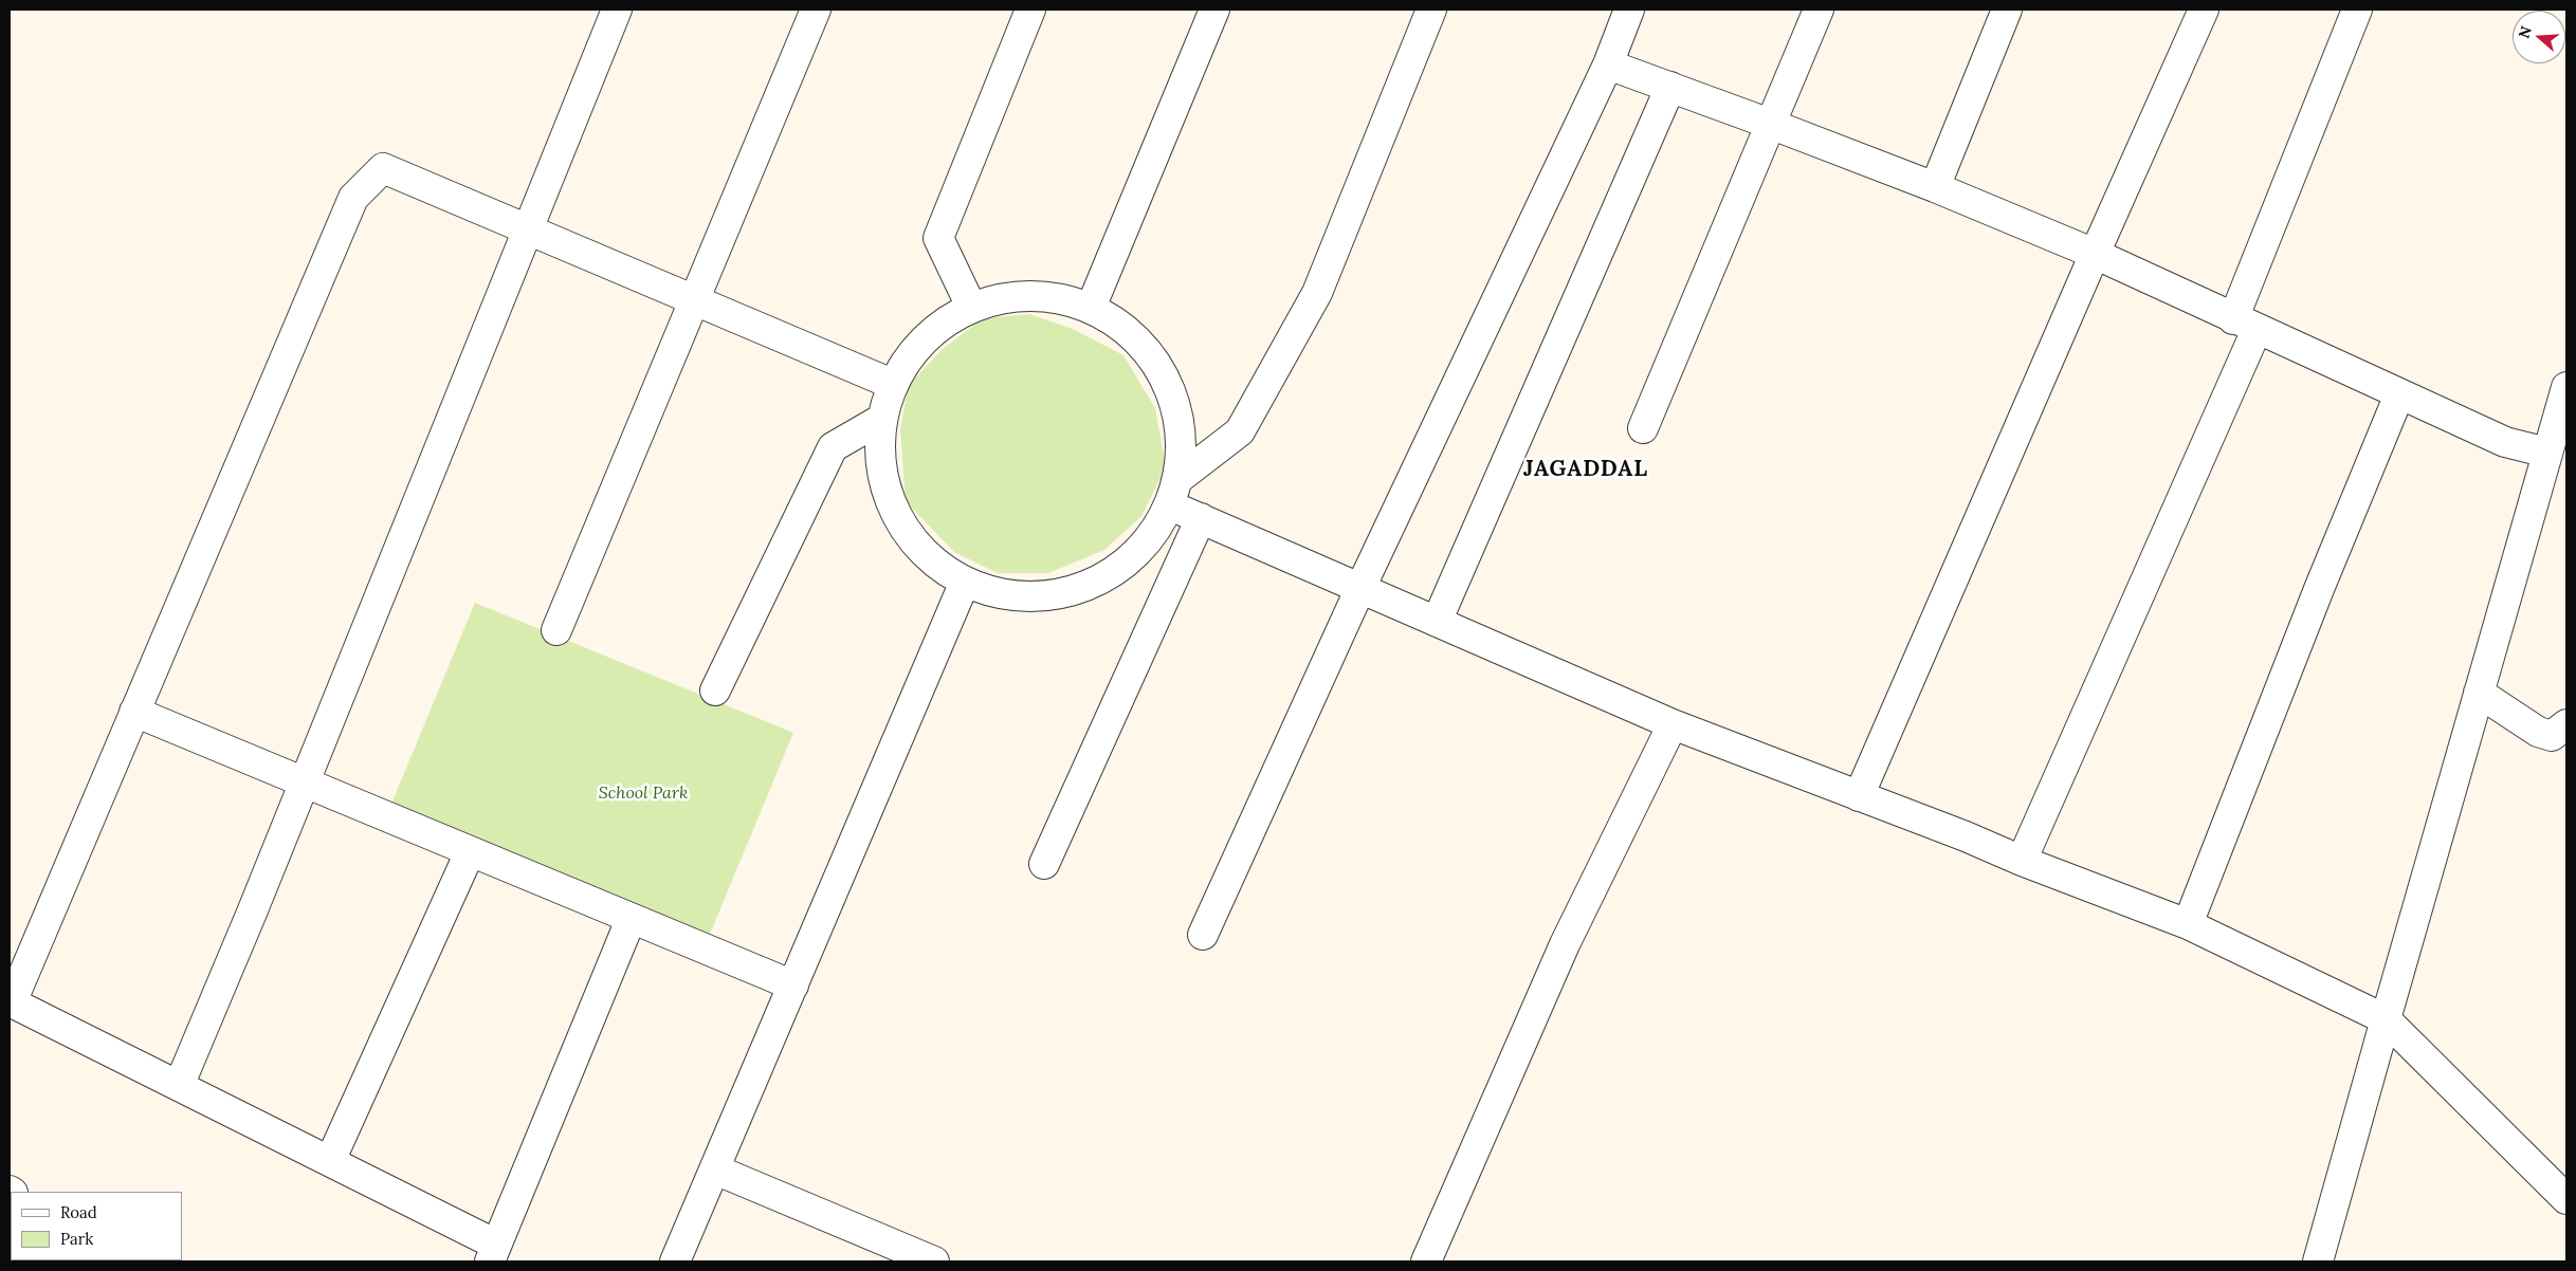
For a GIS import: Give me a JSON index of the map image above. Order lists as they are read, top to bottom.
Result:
{
  "districts": ["JAGADDAL"],
  "parks": ["School Park"],
  "legend": ["Road", "Park"],
  "north": "left"
}
